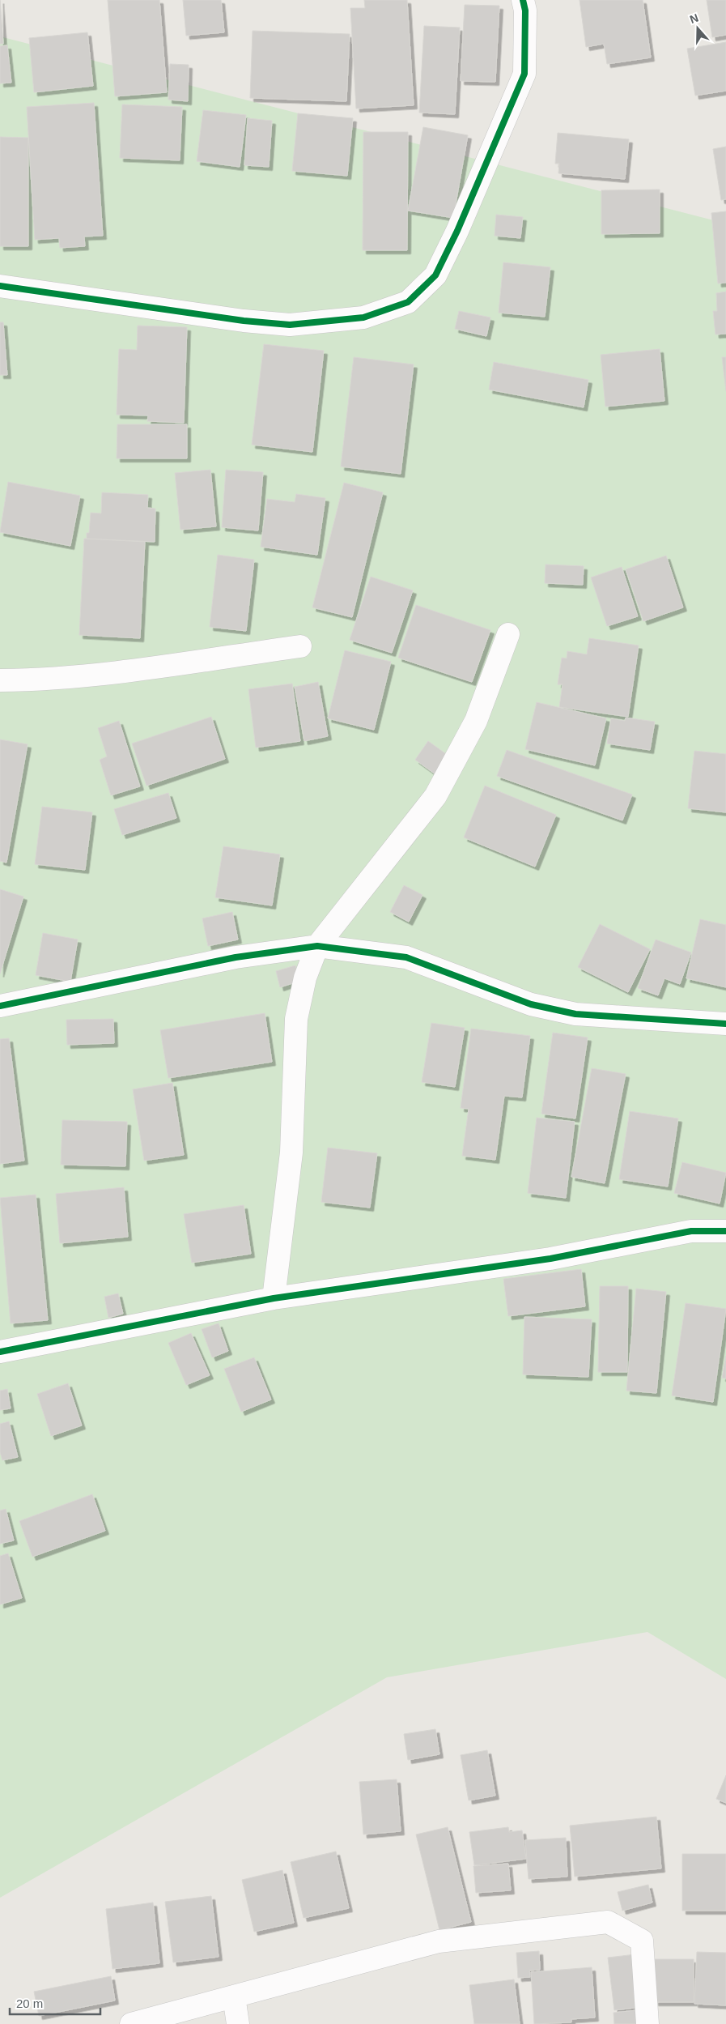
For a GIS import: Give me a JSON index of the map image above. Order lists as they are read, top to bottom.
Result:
{
  "scale_bar": "20 m",
  "north": "top"
}
